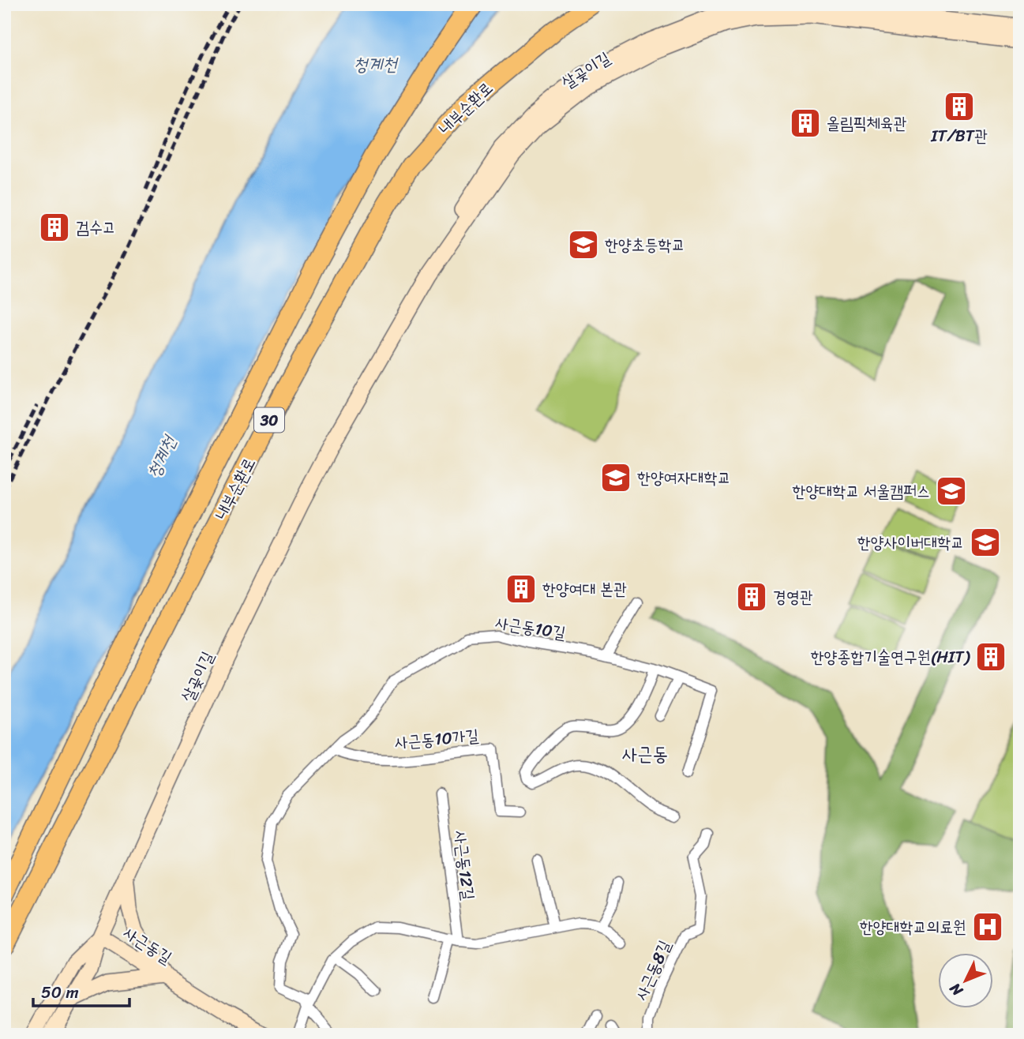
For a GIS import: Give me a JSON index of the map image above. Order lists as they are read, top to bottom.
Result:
{
  "streets": {
    "highway": ["내부순환로", "30"],
    "main road": ["살곶이길", "사근동길"],
    "street": [
      "사근동10길",
      "사근동10가길",
      "사근동12길",
      "사근동8길"
    ]
  },
  "crossings": [
    ["살곶이길", "사근동길"],
    ["사근동10길", "사근동10가길"]
  ],
  "districts": ["사근동"],
  "water": ["청계천"],
  "places": {
    "building": [
      "IT/BT관",
      "올림픽체육관",
      "검수고",
      "한양여대 본관",
      "경영관",
      "한양종합기술연구원(HIT)"
    ],
    "school or university": [
      "한양초등학교",
      "한양여자대학교",
      "한양대학교 서울캠퍼스",
      "한양사이버대학교"
    ],
    "hospital": ["한양대학교의료원"]
  },
  "scale_bar": "50 m",
  "north": "bottom left"
}
